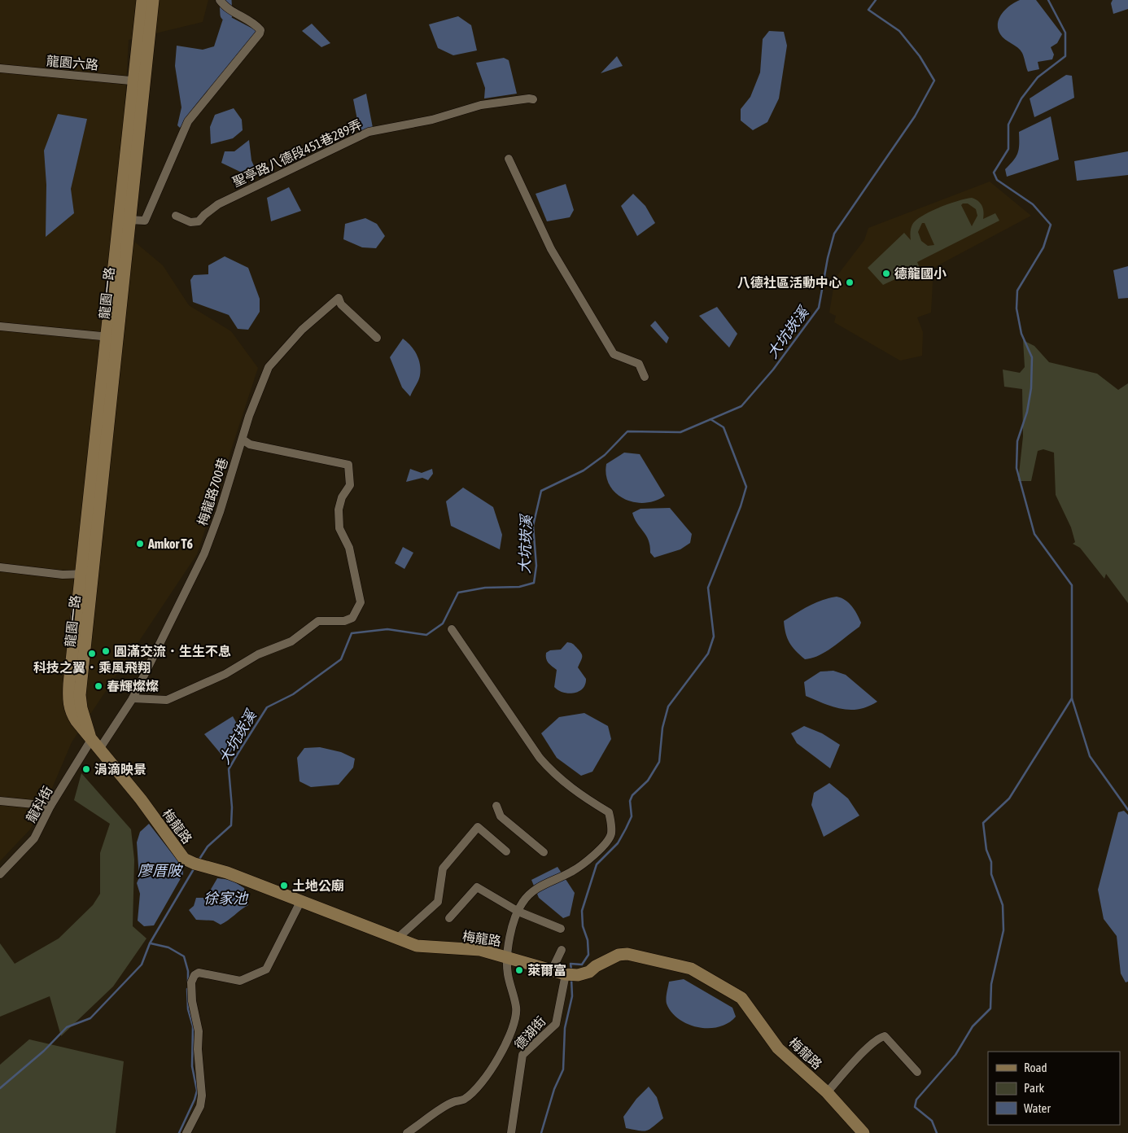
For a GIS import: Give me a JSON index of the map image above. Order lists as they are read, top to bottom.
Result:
{
  "streets": {
    "street": [
      "龍園六路",
      "聖亭路八德段451巷289弄",
      "龍園一路",
      "梅龍路700巷",
      "龍科街",
      "梅龍路",
      "德湖街"
    ]
  },
  "crossings": [
    ["龍園六路", "龍園一路"],
    ["龍園一路", "梅龍路700巷"],
    ["龍園一路", "龍科街"],
    ["龍園一路", "梅龍路"],
    ["梅龍路700巷", "龍科街"],
    ["梅龍路700巷", "梅龍路"],
    ["龍科街", "梅龍路"],
    ["梅龍路", "德湖街"]
  ],
  "water": ["大坑崁溪", "廖厝陂", "徐家池"],
  "places": [
    "德龍國小",
    "八德社區活動中心",
    "Amkor T6",
    "圓滿交流．生生不息",
    "科技之翼．乘風飛翔",
    "春輝燦燦",
    "涓滴映景",
    "土地公廟",
    "萊爾富"
  ],
  "legend": ["Road", "Park", "Water"]
}
